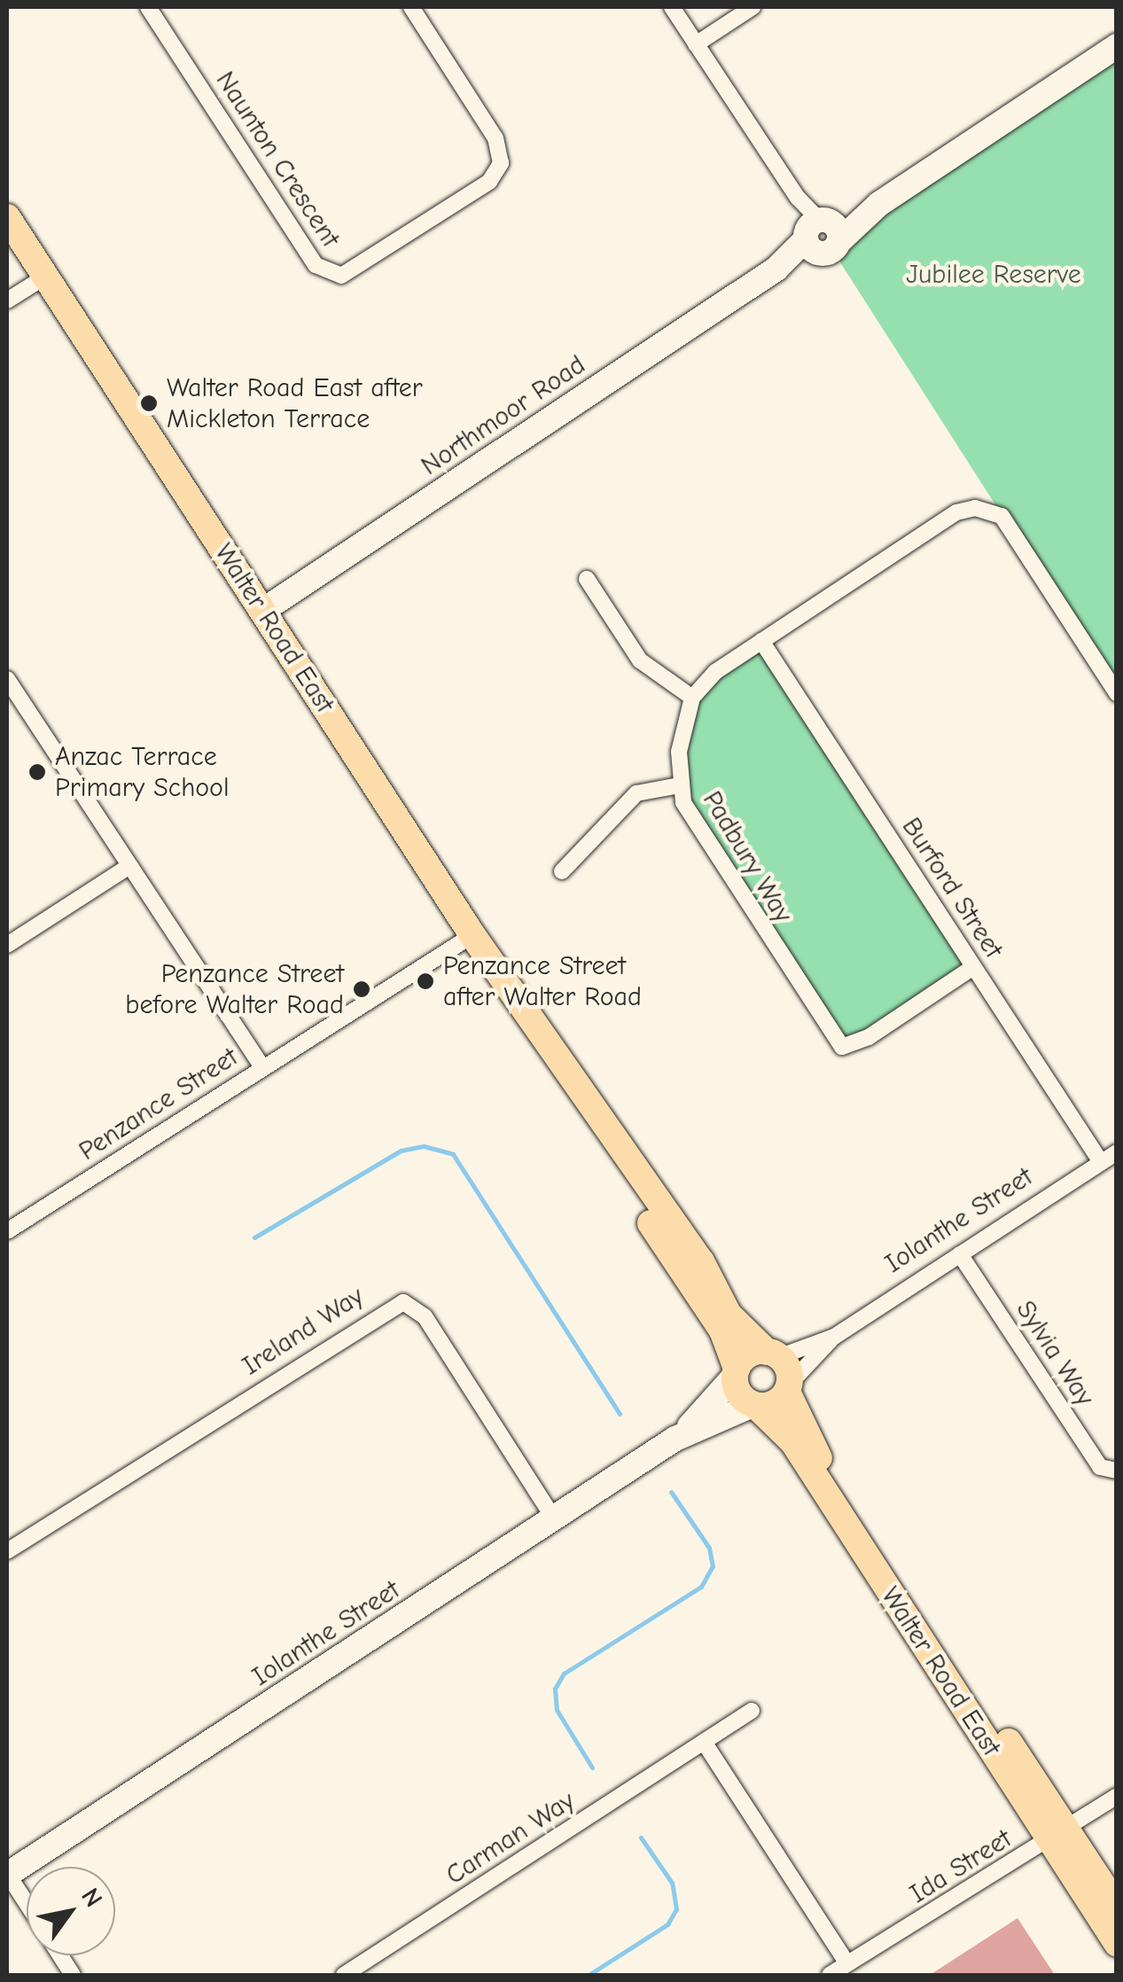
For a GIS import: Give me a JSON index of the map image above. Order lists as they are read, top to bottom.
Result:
{
  "streets": {
    "main road": ["Walter Road East"],
    "street": [
      "Naunton Crescent",
      "Northmoor Road",
      "Padbury Way",
      "Burford Street",
      "Penzance Street",
      "Iolanthe Street",
      "Ireland Way",
      "Sylvia Way",
      "Carman Way",
      "Ida Street"
    ]
  },
  "crossings": [
    ["Northmoor Road", "Walter Road East"],
    ["Walter Road East", "Penzance Street"],
    ["Walter Road East", "Iolanthe Street"],
    ["Walter Road East", "Ida Street"],
    ["Padbury Way", "Burford Street"],
    ["Burford Street", "Iolanthe Street"],
    ["Iolanthe Street", "Ireland Way"],
    ["Iolanthe Street", "Sylvia Way"]
  ],
  "parks": ["Jubilee Reserve"],
  "places": [
    "Walter Road East after Mickleton Terrace",
    "Anzac Terrace Primary School",
    "Penzance Street after Walter Road",
    "Penzance Street before Walter Road"
  ],
  "north": "top right"
}
